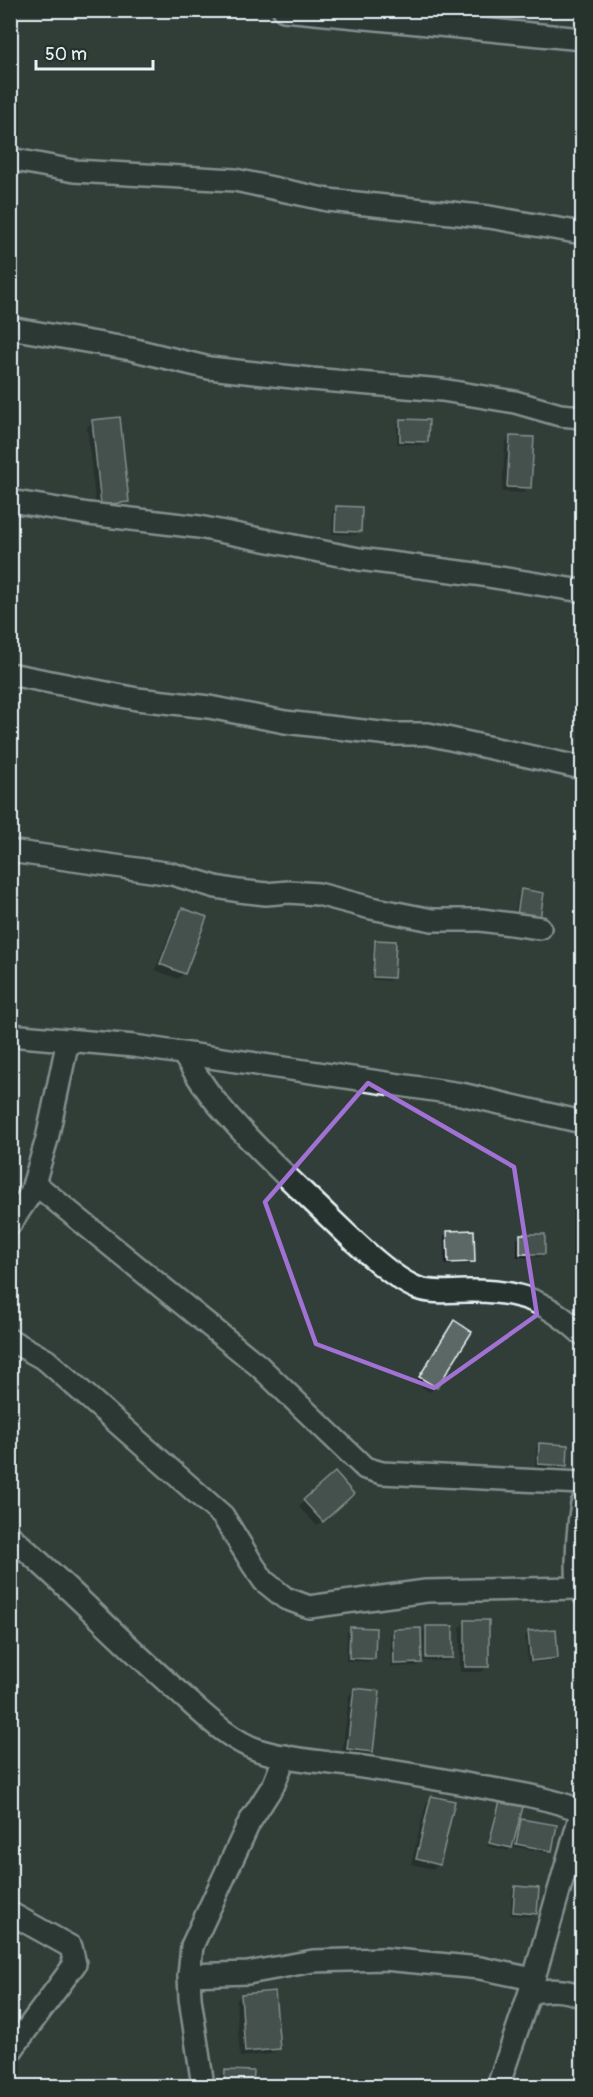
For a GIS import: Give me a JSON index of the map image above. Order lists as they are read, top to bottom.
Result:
{
  "scale_bar": "50 m"
}
